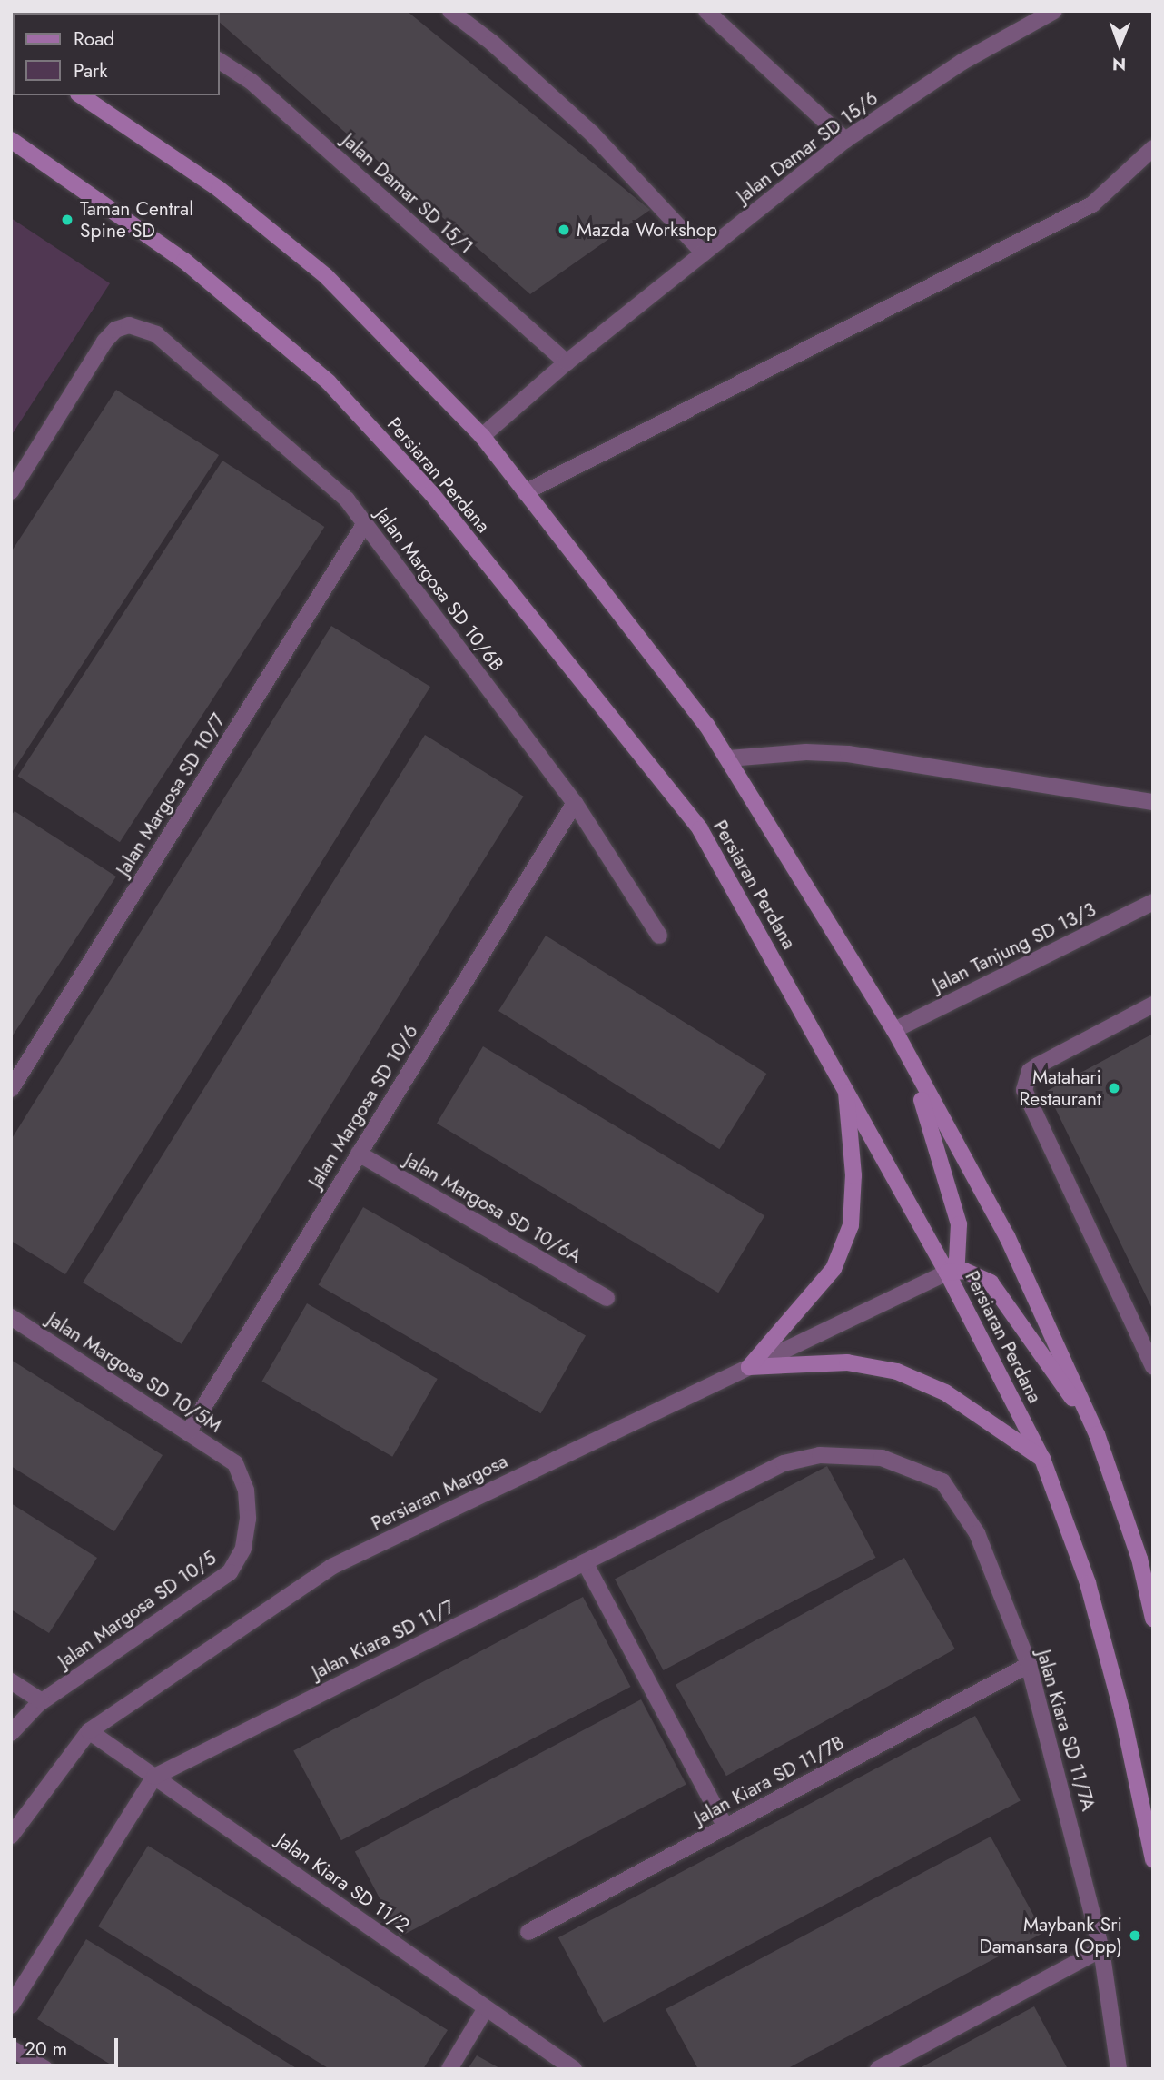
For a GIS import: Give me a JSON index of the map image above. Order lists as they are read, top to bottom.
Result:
{
  "streets": {
    "main road": ["Persiaran Perdana"],
    "street": [
      "Jalan Damar SD 15/6",
      "Jalan Damar SD 15/1",
      "Jalan Margosa SD 10/6B",
      "Jalan Margosa SD 10/7",
      "Jalan Tanjung SD 13/3",
      "Jalan Margosa SD 10/6",
      "Jalan Margosa SD 10/6A",
      "Jalan Margosa SD 10/5M",
      "Persiaran Margosa",
      "Jalan Margosa SD 10/5",
      "Jalan Kiara SD 11/7",
      "Jalan Kiara SD 11/7A",
      "Jalan Kiara SD 11/7B",
      "Jalan Kiara SD 11/2"
    ]
  },
  "crossings": [
    ["Jalan Damar SD 15/6", "Jalan Damar SD 15/1"],
    ["Persiaran Perdana", "Persiaran Margosa"],
    ["Jalan Margosa SD 10/6B", "Jalan Margosa SD 10/7"],
    ["Jalan Margosa SD 10/6B", "Jalan Margosa SD 10/6"],
    ["Jalan Margosa SD 10/6", "Jalan Margosa SD 10/6A"],
    ["Jalan Margosa SD 10/6", "Jalan Margosa SD 10/5M"],
    ["Jalan Margosa SD 10/5M", "Jalan Margosa SD 10/5"],
    ["Persiaran Margosa", "Jalan Kiara SD 11/2"],
    ["Jalan Kiara SD 11/7", "Jalan Kiara SD 11/7A"],
    ["Jalan Kiara SD 11/7", "Jalan Kiara SD 11/2"],
    ["Jalan Kiara SD 11/7A", "Jalan Kiara SD 11/7B"]
  ],
  "places": [
    "Taman Central Spine SD",
    "Mazda Workshop",
    "Matahari Restaurant",
    "Maybank Sri Damansara (Opp)"
  ],
  "legend": ["Road", "Park"],
  "scale_bar": "20 m",
  "north": "bottom"
}
